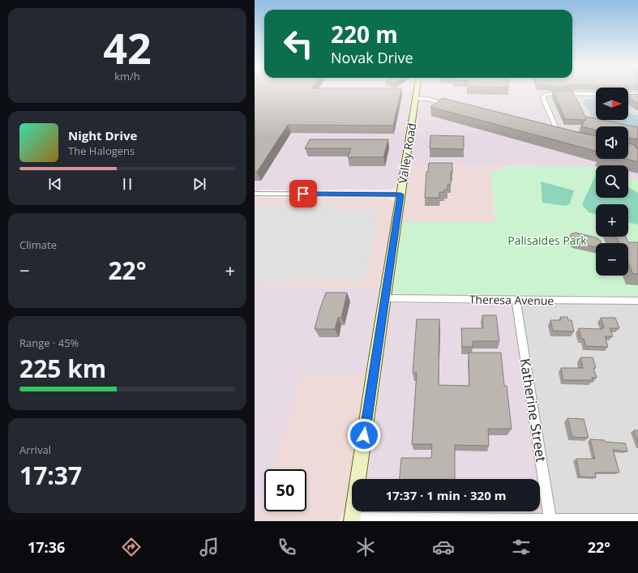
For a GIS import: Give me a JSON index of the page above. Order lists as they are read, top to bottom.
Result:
{
  "streets": {
    "main road": ["Valley Road"],
    "street": ["Theresa Avenue", "Katherine Street"]
  },
  "crossings": [
    ["Valley Road", "Theresa Avenue"],
    ["Theresa Avenue", "Katherine Street"]
  ],
  "parks": ["Palisaides Park"],
  "north": "right",
  "page": {
    "tile": [
      ["42", "km/h"],
      "Climate",
      ["Range · 45%", "225 km"],
      ["Arrival", "17:37"]
    ],
    "turn": ["220 m", "Novak Drive"],
    "map_buttons": ["+", "−"],
    "song": ["Night Drive", "The Halogens"],
    "heat": ["−", "22°", "+"],
    "limit": "50",
    "trip": "17:37 · 1 min · 320 m",
    "tabs": ["17:36", "22°"]
  }
}
